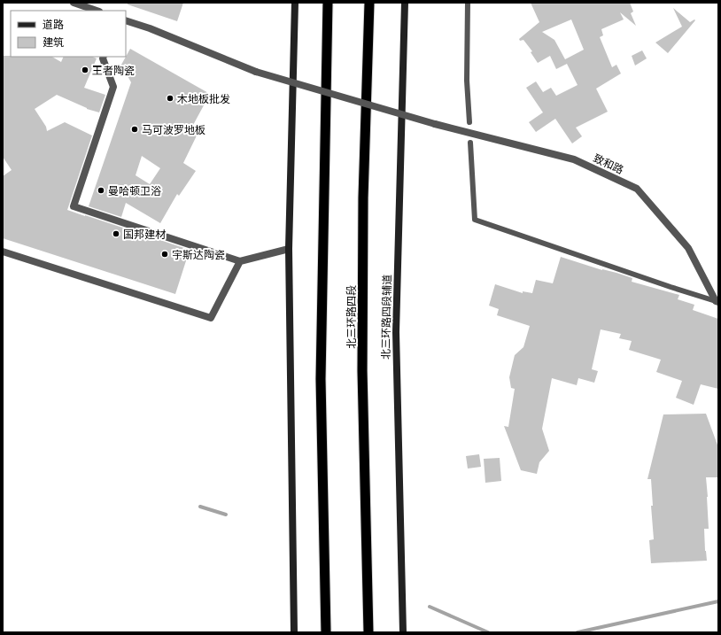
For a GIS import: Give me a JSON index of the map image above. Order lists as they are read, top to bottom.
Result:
{
  "streets": {
    "highway": ["北三环路四段"],
    "main road": ["北三环路四段辅道"],
    "street": ["致和路"]
  },
  "places": [
    "王者陶瓷",
    "木地板批发",
    "马可波罗地板",
    "曼哈顿卫浴",
    "国邦建材",
    "宇斯达陶瓷"
  ],
  "legend": ["道路", "建筑"]
}
